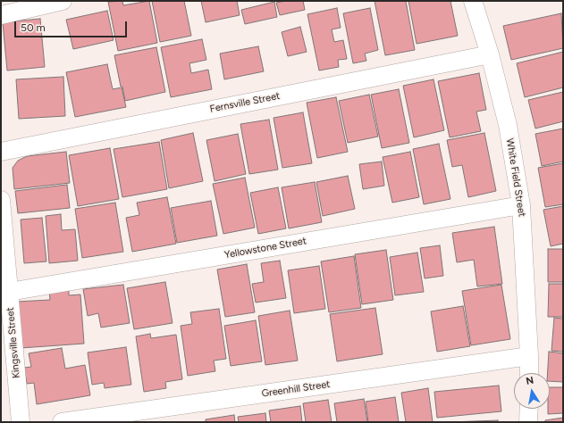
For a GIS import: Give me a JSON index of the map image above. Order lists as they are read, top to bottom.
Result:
{
  "streets": {
    "street": [
      "Fernsville Street",
      "White Field Street",
      "Yellowstone Street",
      "Kingsville Street",
      "Greenhill Street"
    ]
  },
  "crossings": [
    ["Fernsville Street", "White Field Street"],
    ["White Field Street", "Yellowstone Street"],
    ["White Field Street", "Greenhill Street"],
    ["Yellowstone Street", "Kingsville Street"]
  ],
  "scale_bar": "50 m",
  "north": "top"
}
